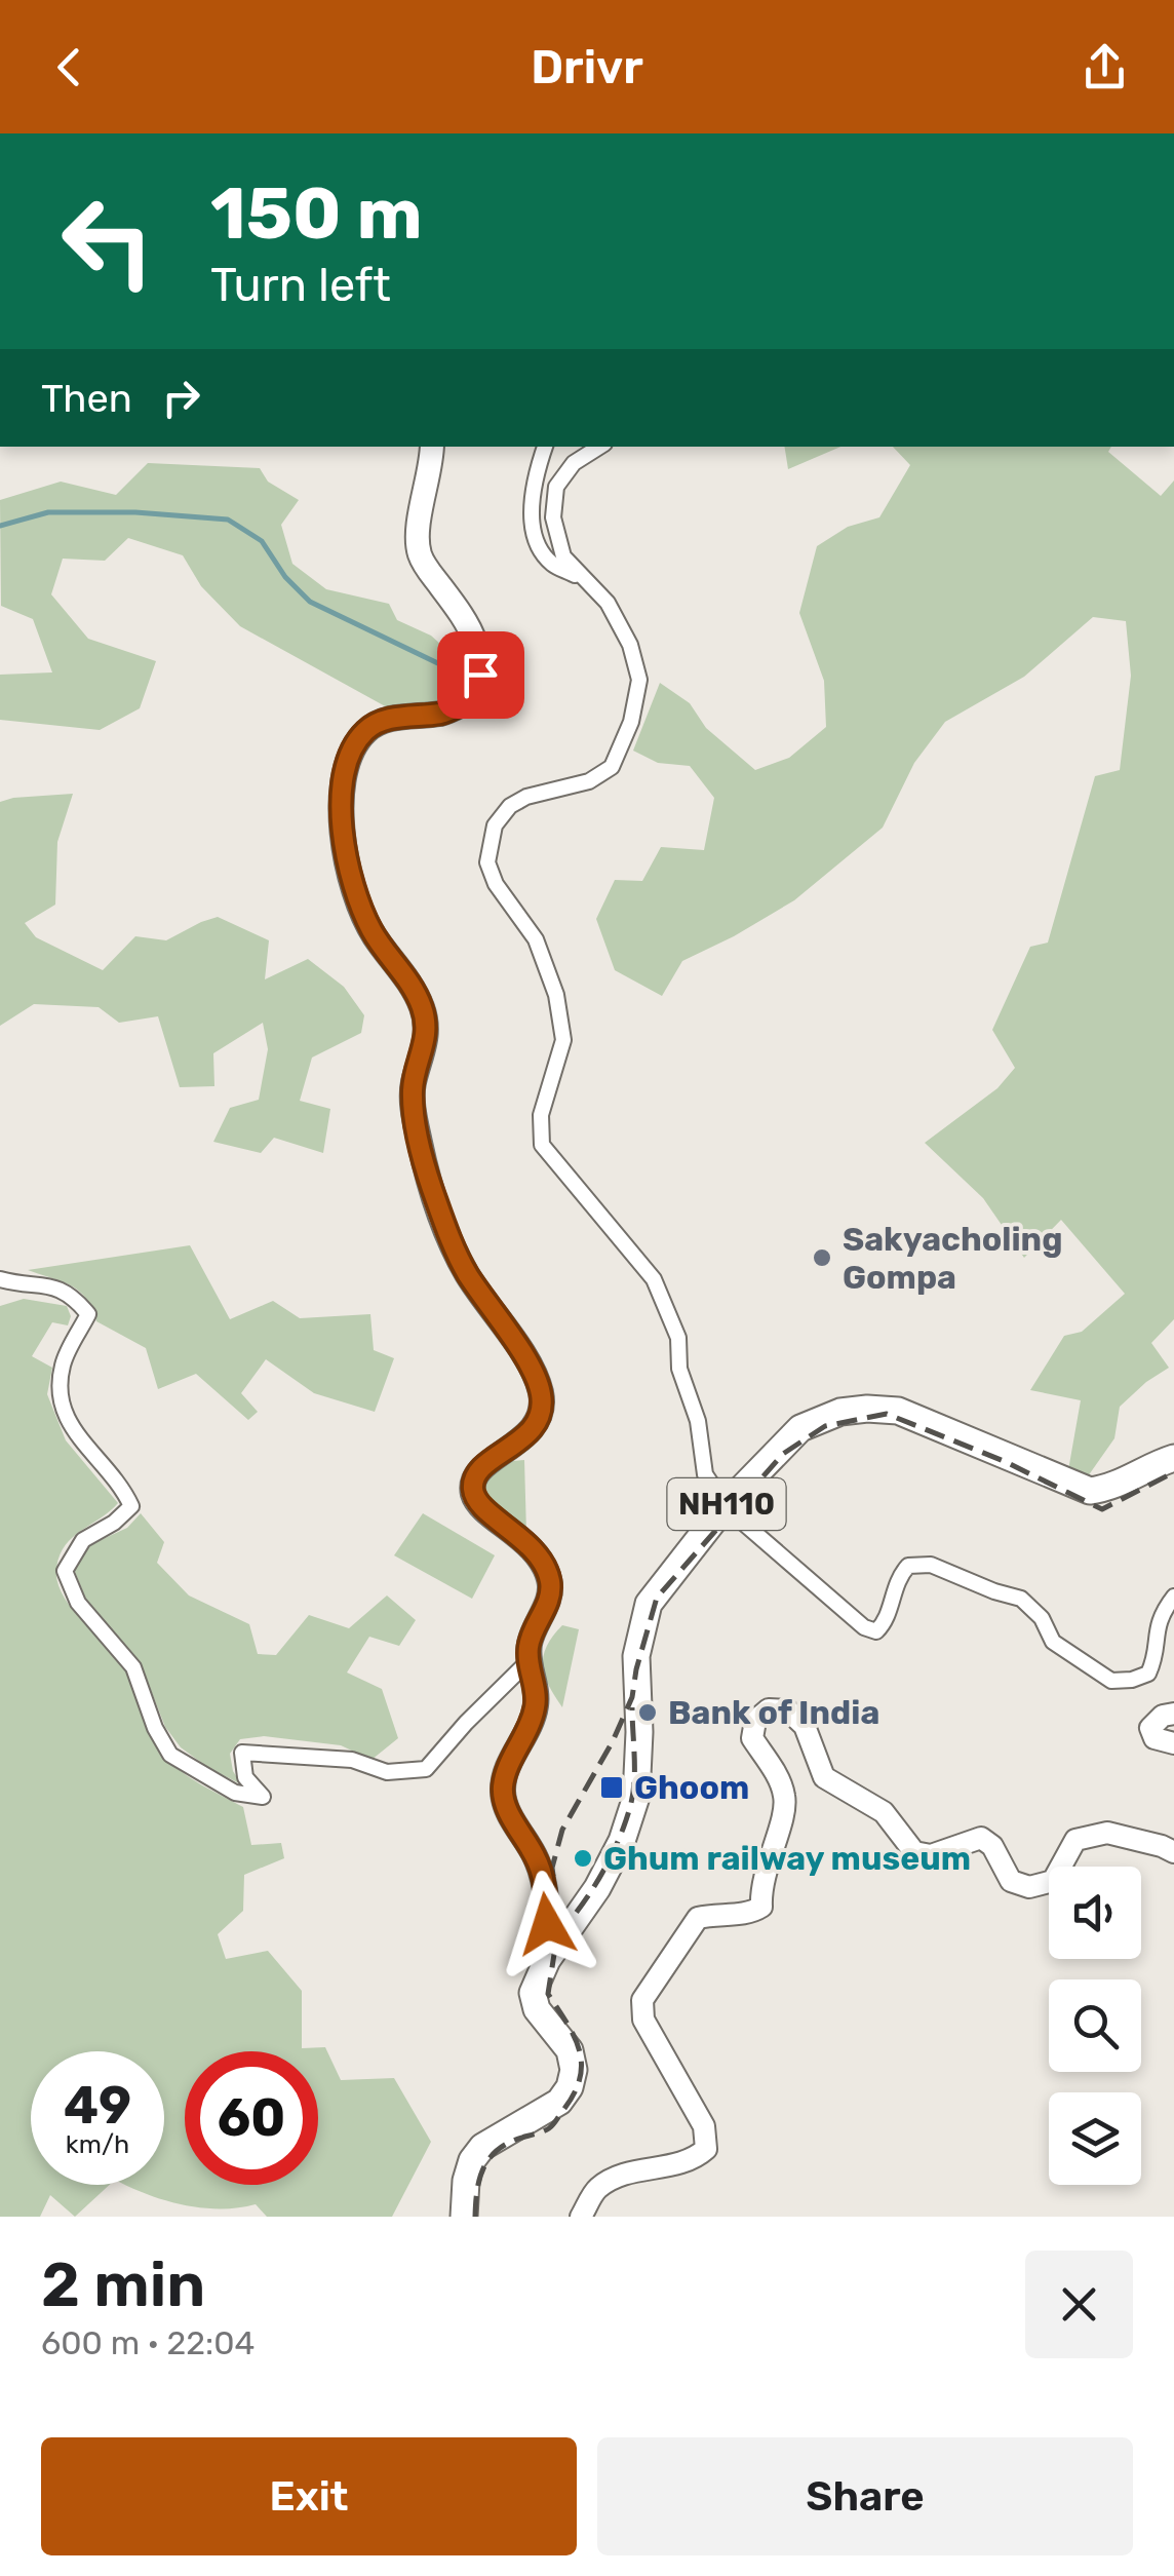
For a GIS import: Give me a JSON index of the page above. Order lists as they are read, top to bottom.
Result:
{
  "streets": {
    "highway": ["NH110"]
  },
  "places": {
    "other": ["Sakyacholing Gompa", "Bank of India", "Ghum railway museum"],
    "transit": ["Ghoom"]
  },
  "page": {
    "header": "Drivr",
    "turn": ["150 m", "Turn left"],
    "then": "Then",
    "speed": "49 km/h",
    "limit": "60",
    "heading": ["2 min", "600 m · 22:04"],
    "buttons": ["Exit", "Share"]
  }
}
